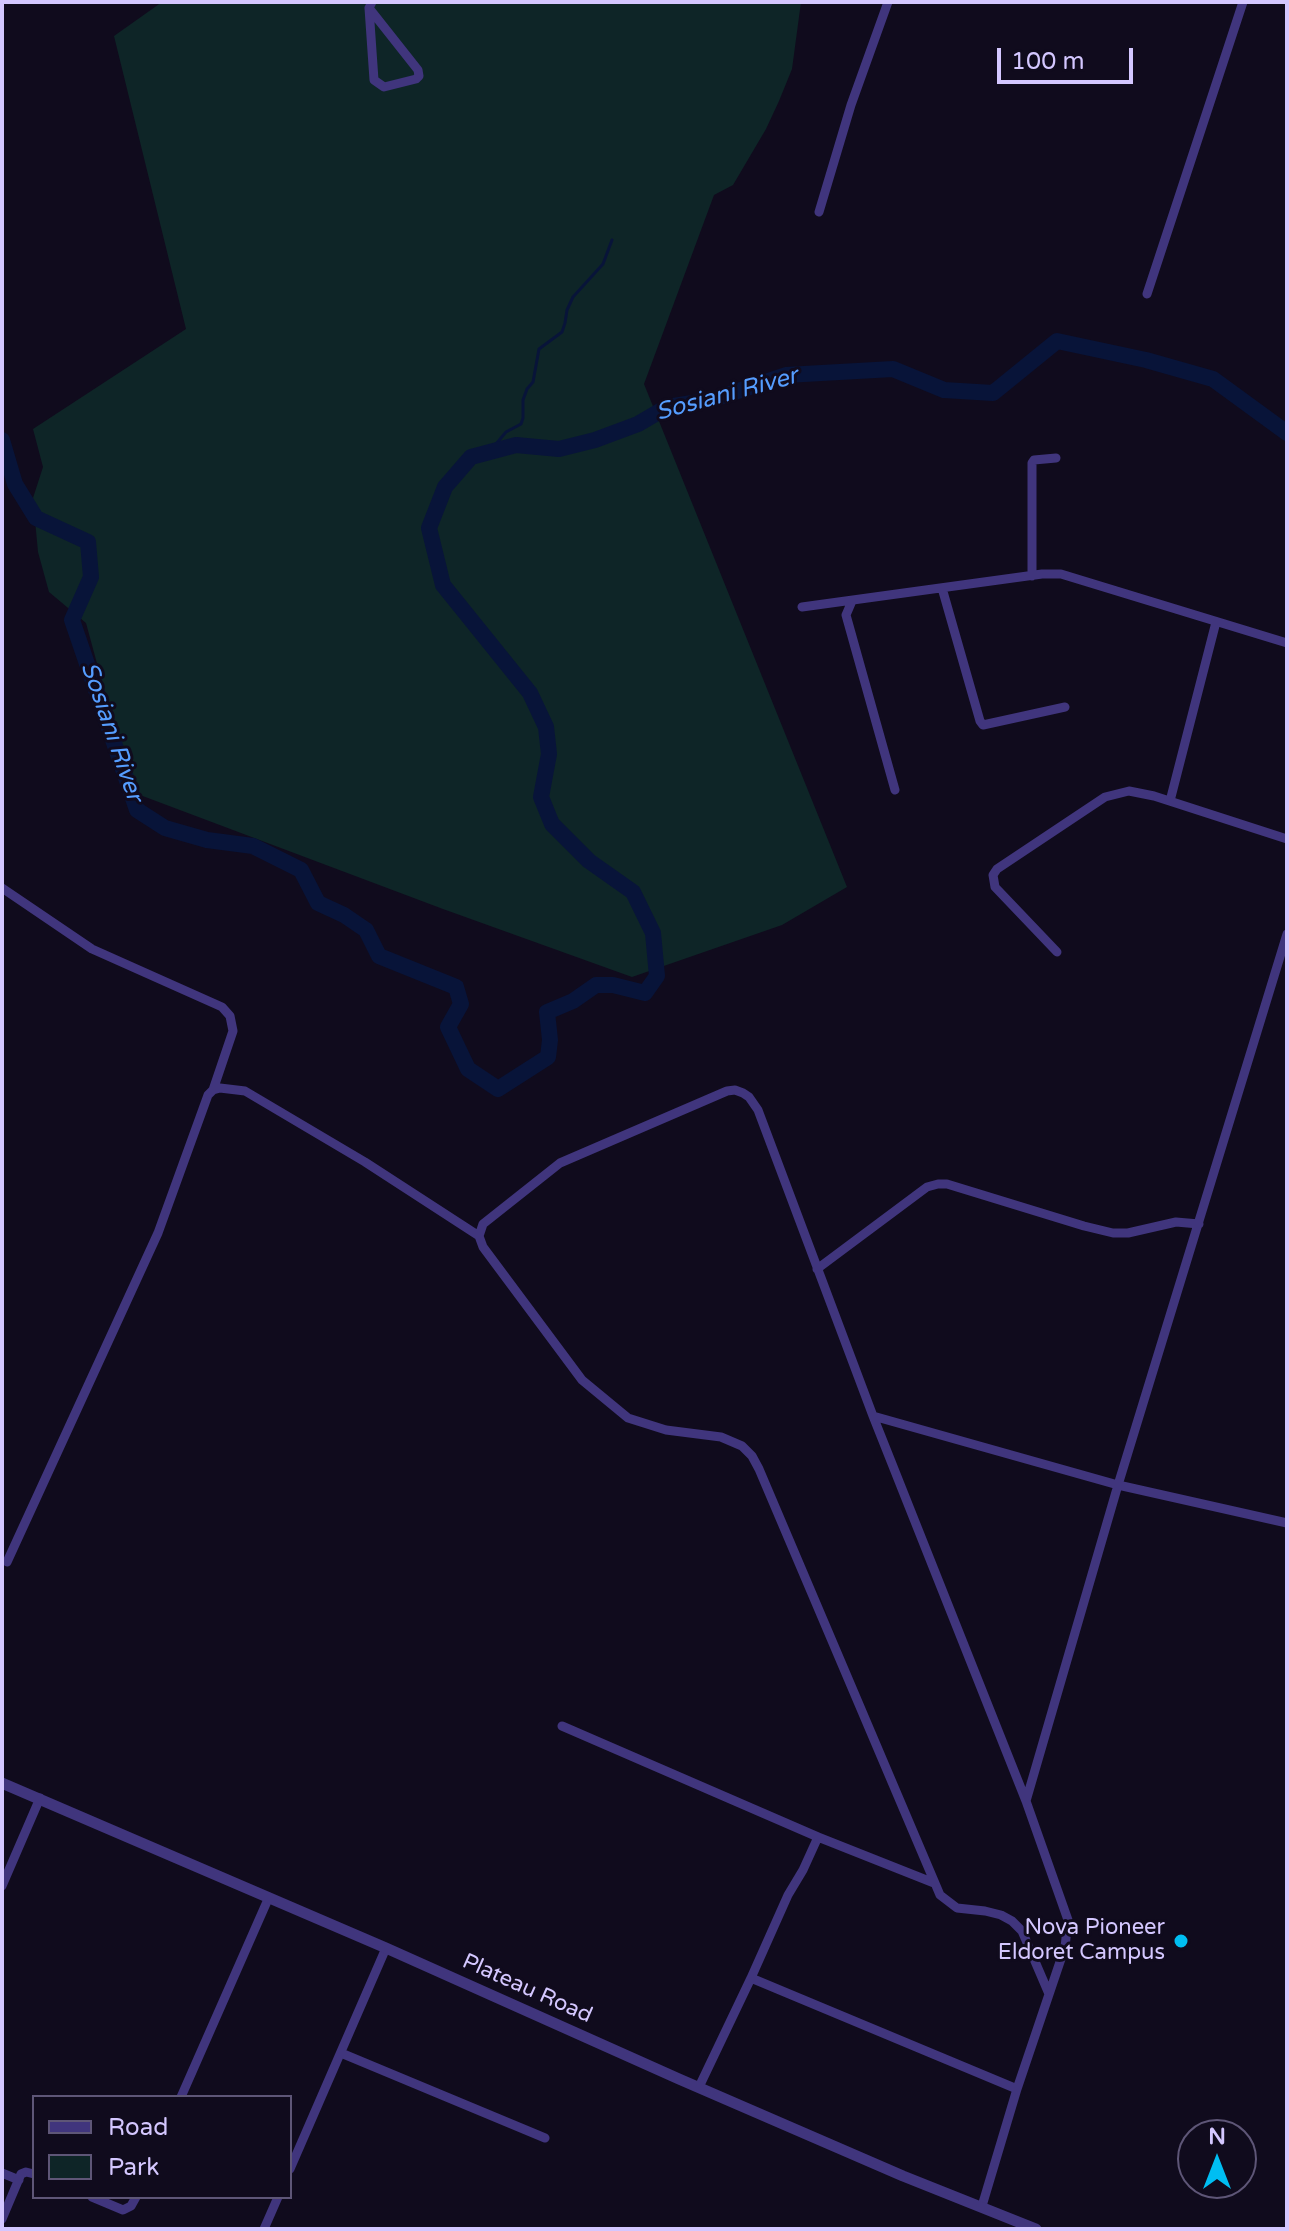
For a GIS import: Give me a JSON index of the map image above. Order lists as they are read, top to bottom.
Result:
{
  "streets": {
    "street": ["Plateau Road"]
  },
  "water": ["Sosiani River"],
  "places": ["Nova Pioneer Eldoret Campus"],
  "legend": ["Road", "Park"],
  "scale_bar": "100 m",
  "north": "top"
}
